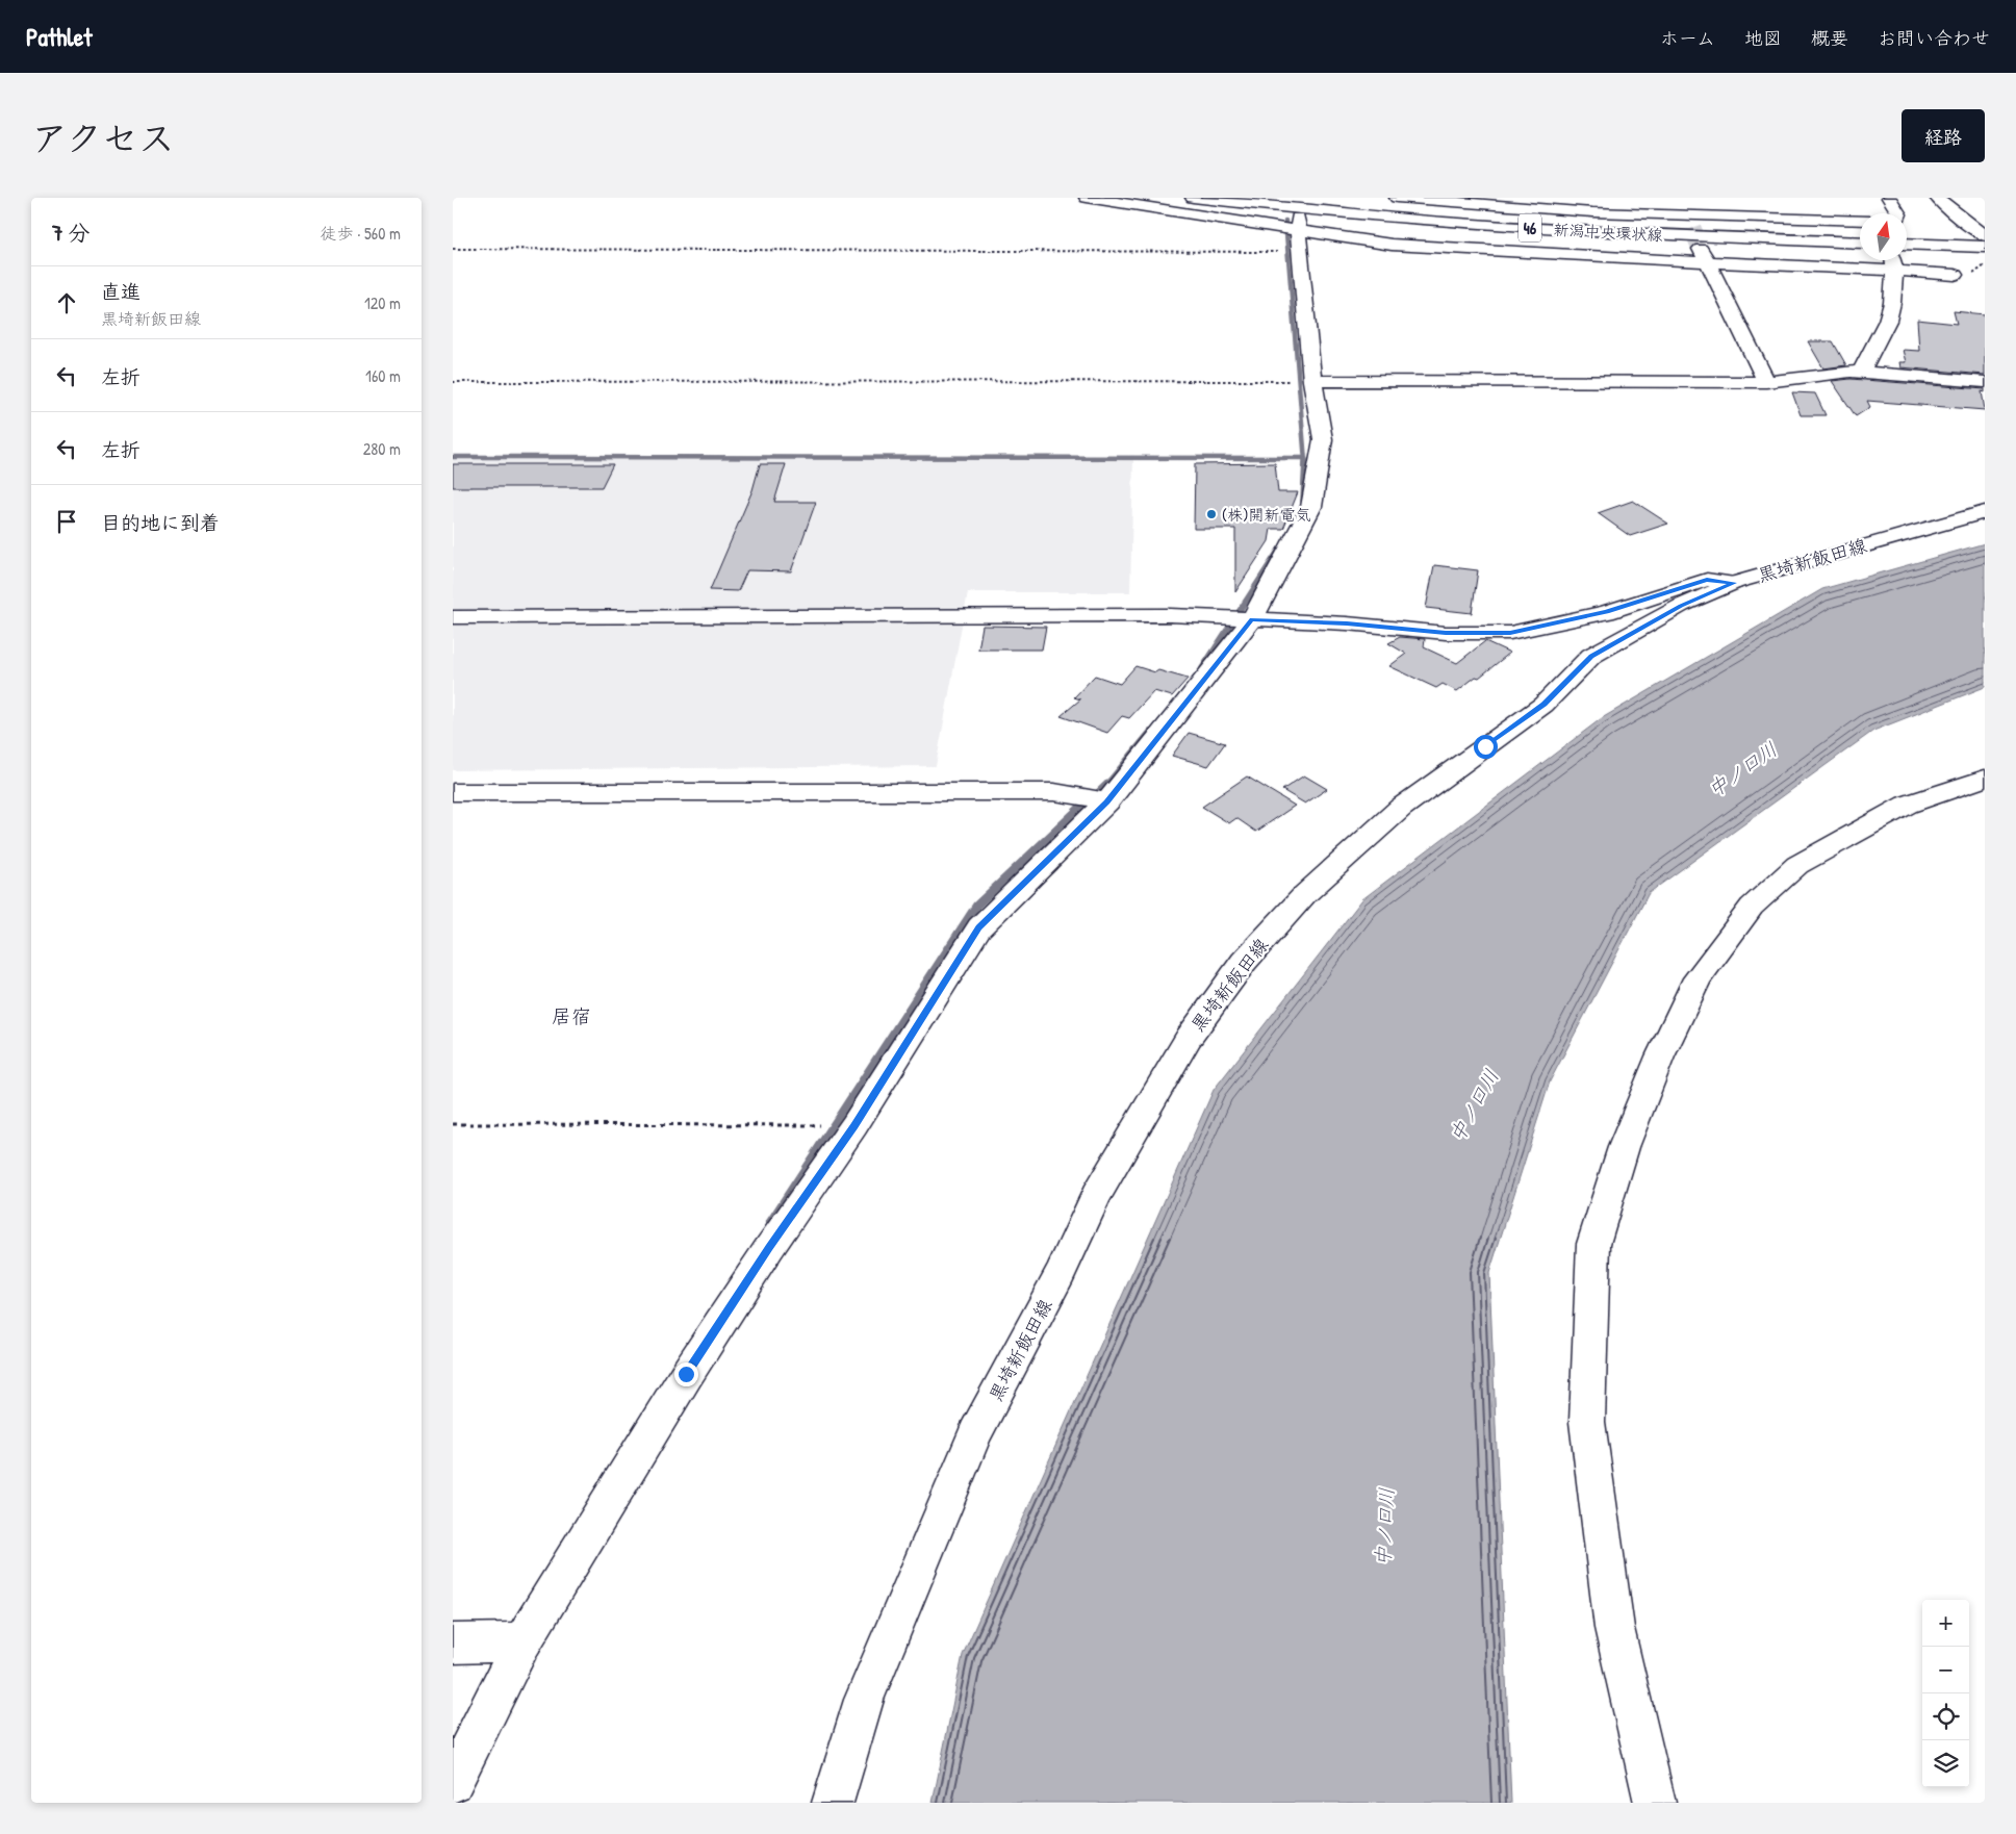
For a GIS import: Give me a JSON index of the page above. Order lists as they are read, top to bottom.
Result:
{
  "streets": {
    "street": ["46", "新潟中央環状線", "黒埼新飯田線"]
  },
  "districts": ["居宿"],
  "water": ["中ノ口川"],
  "places": ["(株)開新電気"],
  "north": "top",
  "page": {
    "header": "Pathlet",
    "nav": [
      "ホーム",
      "地図",
      "概要",
      "お問い合わせ"
    ],
    "title": "アクセス",
    "buttons": "経路",
    "heading": ["7 分", "徒歩 · 560 m"],
    "list": [
      ["直進", "黒埼新飯田線", "120 m"],
      ["左折", "160 m"],
      ["左折", "280 m"],
      "目的地に到着"
    ],
    "map_buttons": ["+", "−"]
  }
}
